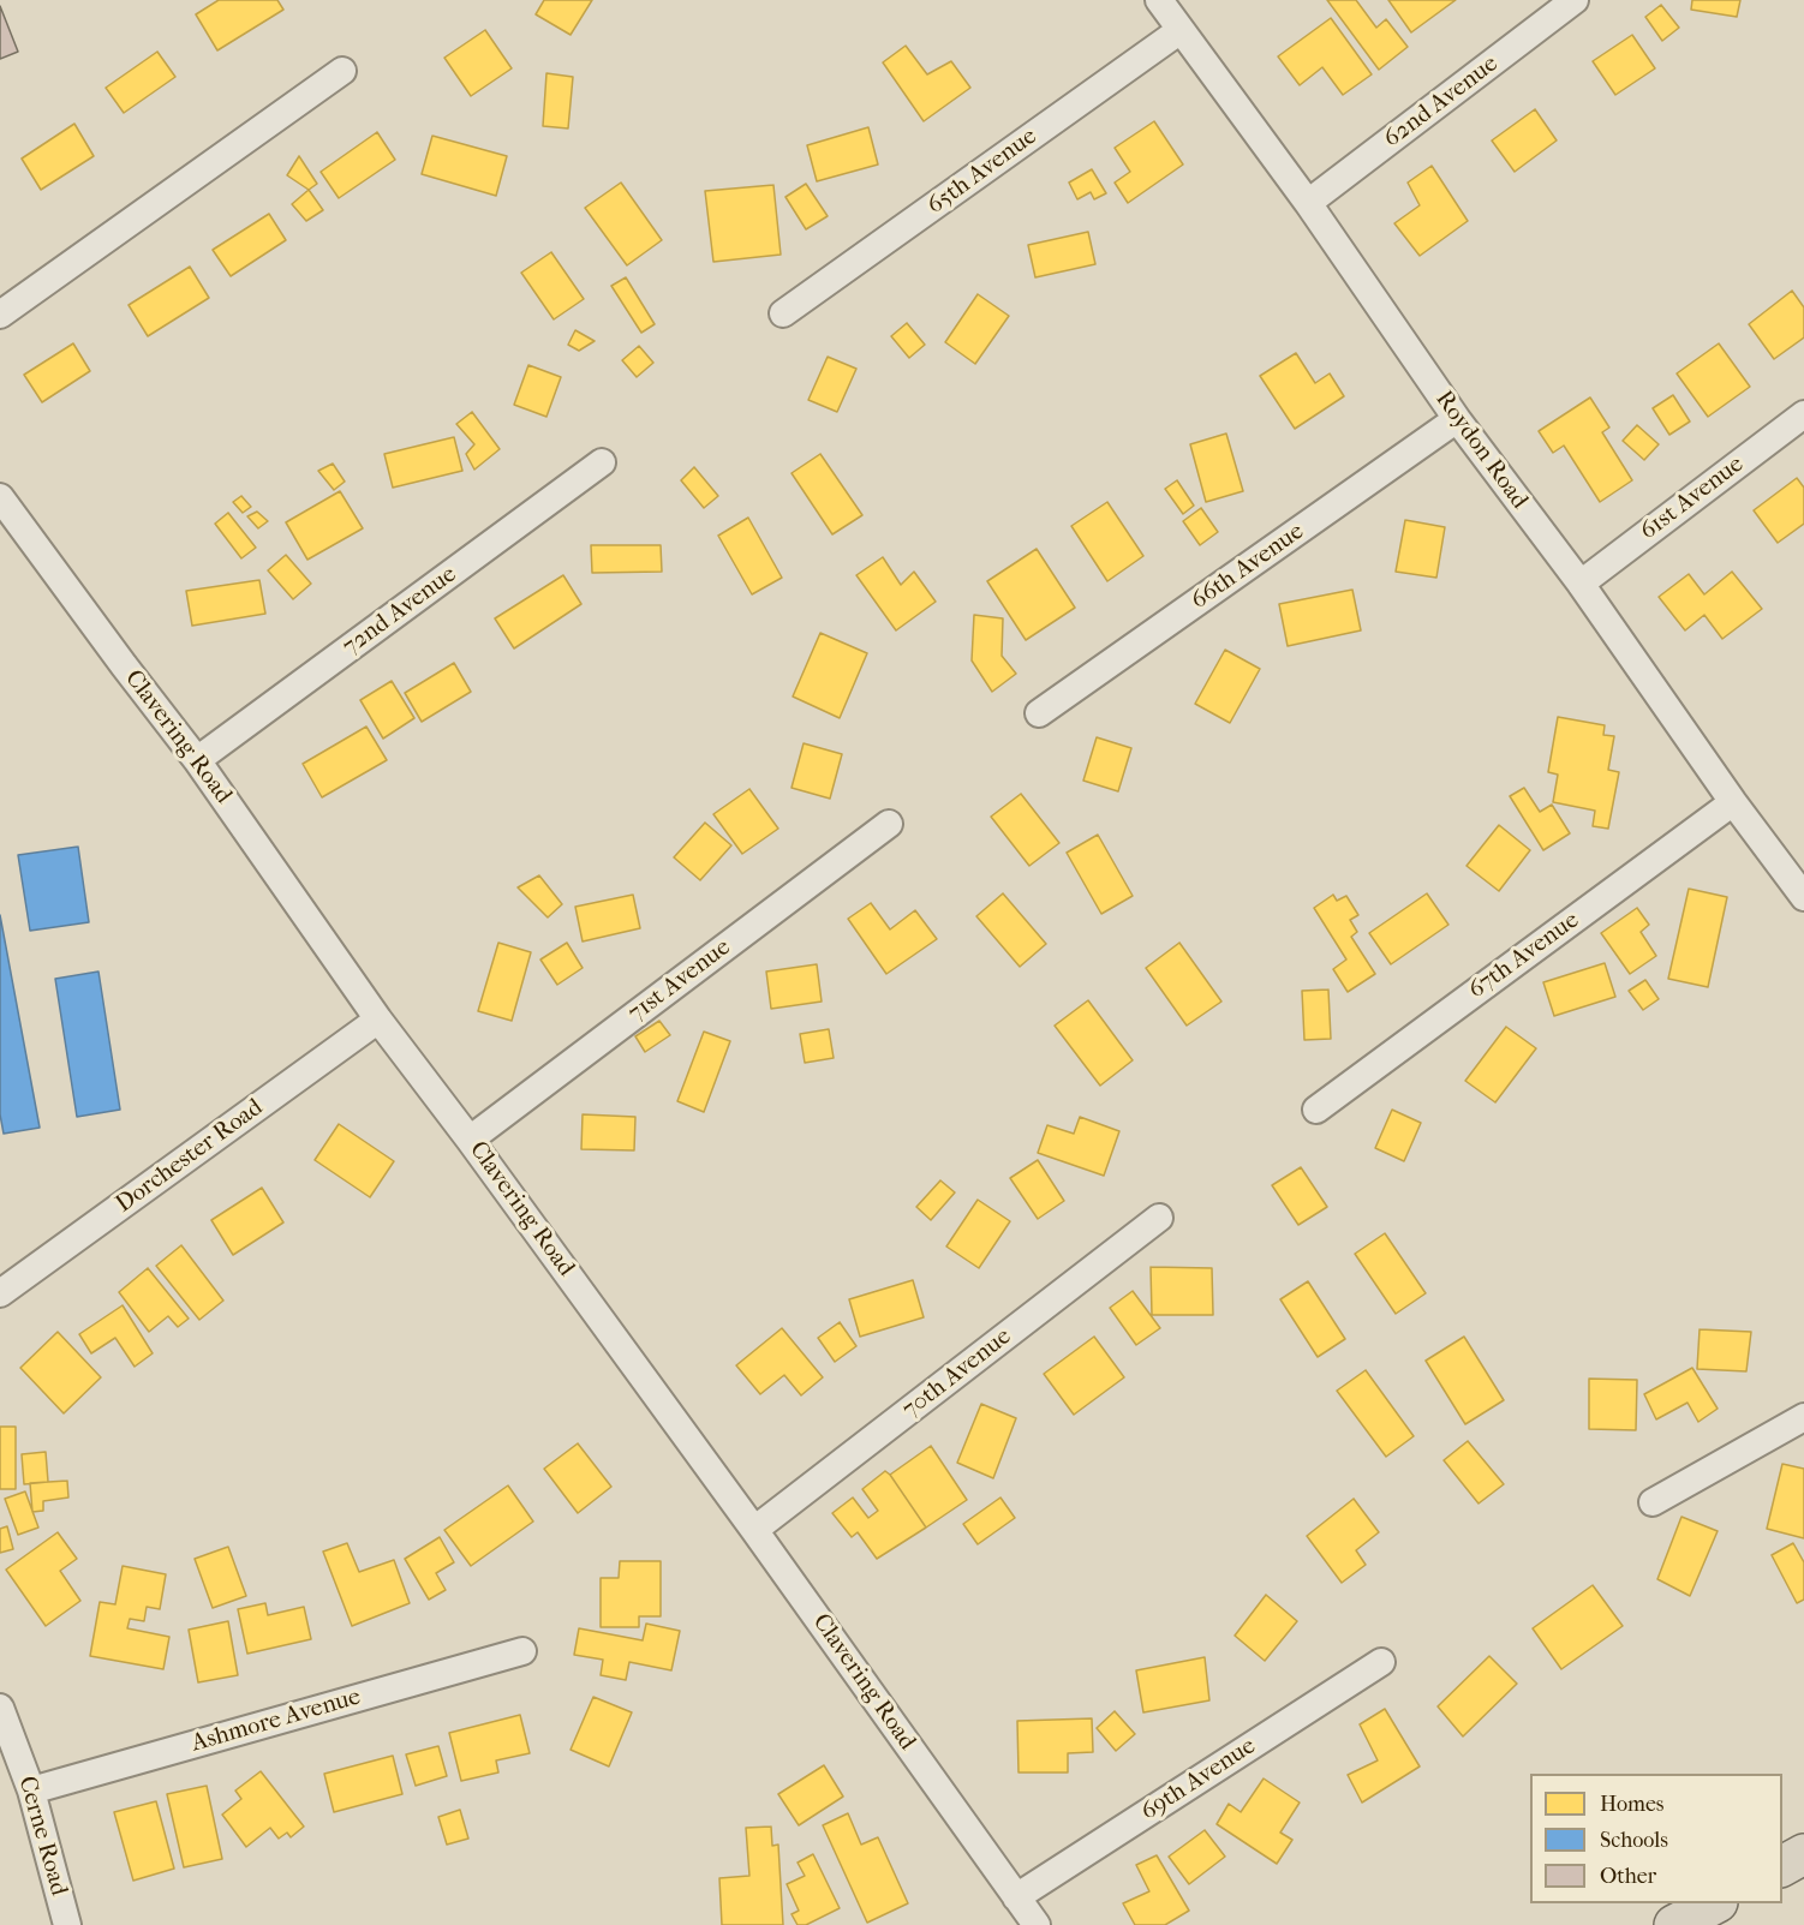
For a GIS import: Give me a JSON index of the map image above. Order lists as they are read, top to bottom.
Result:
{
  "streets": {
    "street": [
      "62nd Avenue",
      "65th Avenue",
      "Roydon Road",
      "61st Avenue",
      "66th Avenue",
      "72nd Avenue",
      "Clavering Road",
      "67th Avenue",
      "71st Avenue",
      "Dorchester Road",
      "70th Avenue",
      "Ashmore Avenue",
      "69th Avenue",
      "Cerne Road"
    ]
  },
  "crossings": [
    ["62nd Avenue", "Roydon Road"],
    ["65th Avenue", "Roydon Road"],
    ["Roydon Road", "61st Avenue"],
    ["Roydon Road", "66th Avenue"],
    ["Roydon Road", "67th Avenue"],
    ["72nd Avenue", "Clavering Road"],
    ["Clavering Road", "71st Avenue"],
    ["Clavering Road", "Dorchester Road"],
    ["Clavering Road", "70th Avenue"],
    ["Clavering Road", "69th Avenue"],
    ["Ashmore Avenue", "Cerne Road"]
  ],
  "legend": ["Homes", "Schools", "Other"]
}
